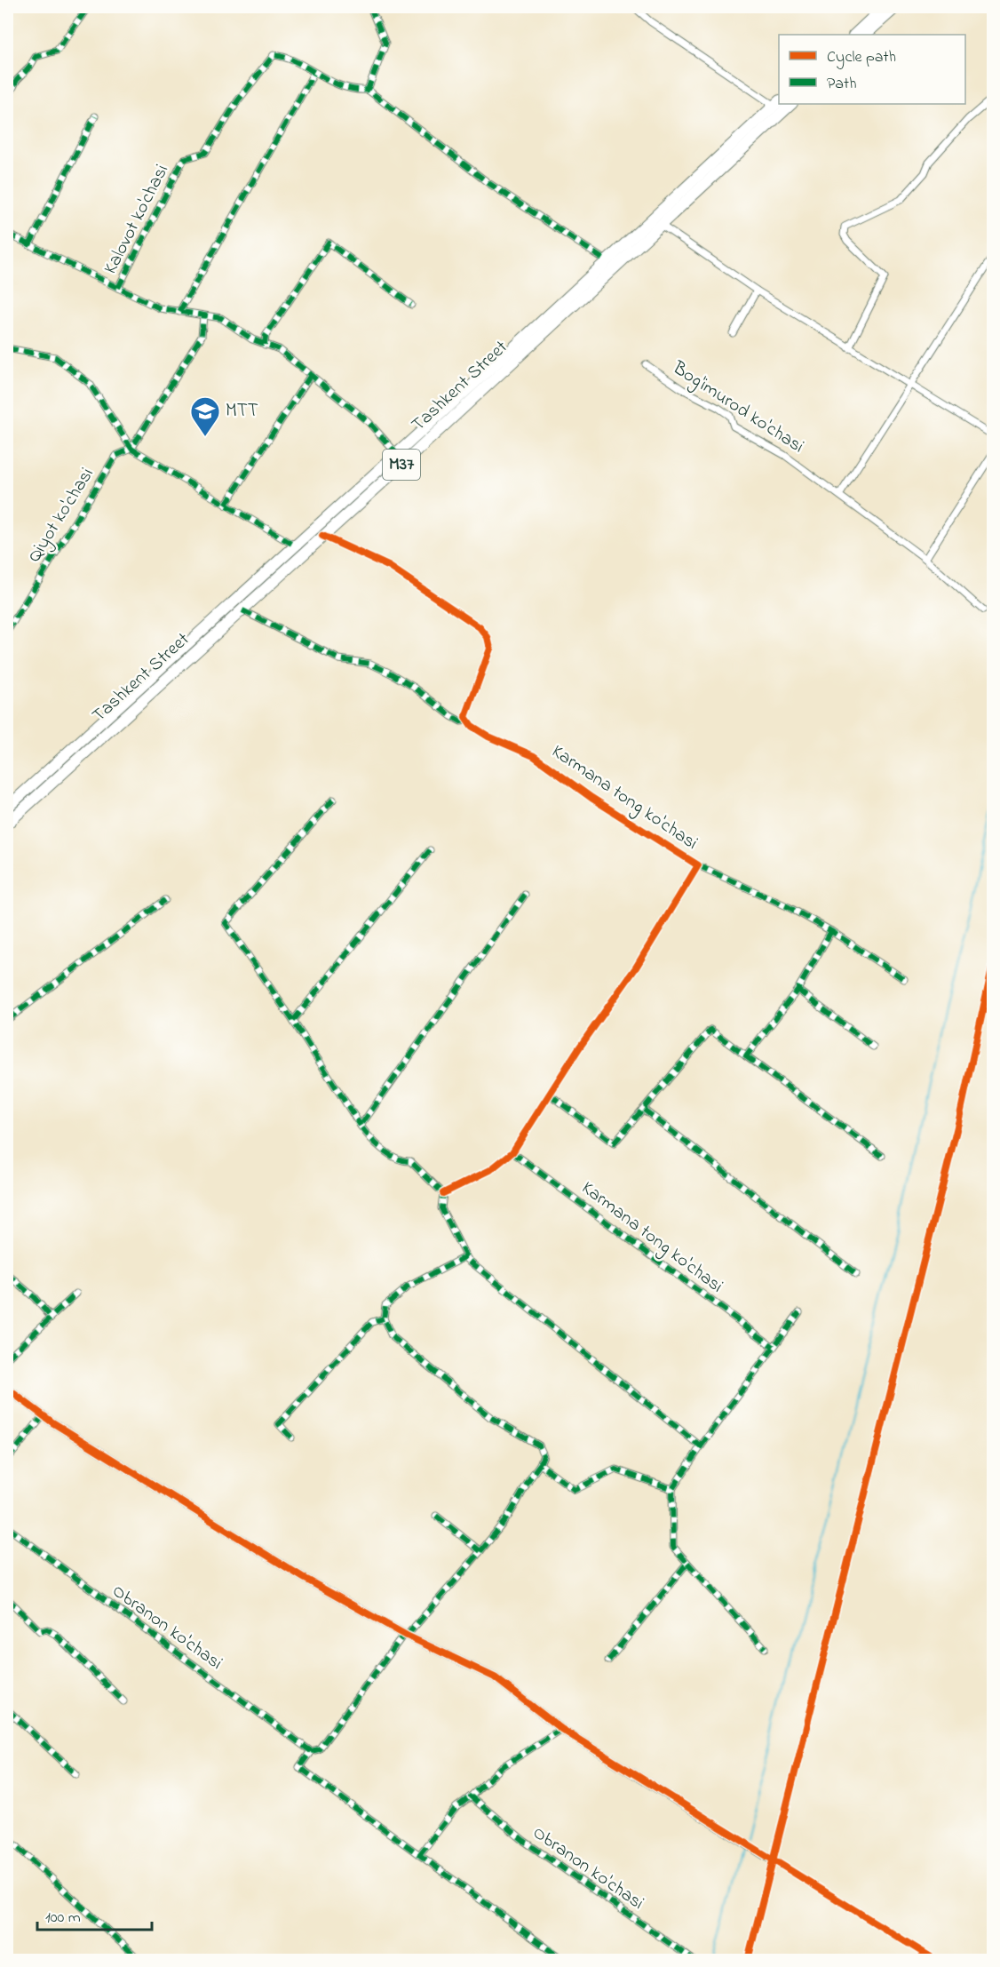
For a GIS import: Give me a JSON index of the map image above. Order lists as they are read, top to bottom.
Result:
{
  "streets": {
    "highway": ["Tashkent Street", "M37"],
    "street": [
      "Kalovot ko'chasi",
      "Bog'imurod ko'chasi",
      "Qiyot ko'chasi",
      "Karmana tong ko'chasi",
      "Obranon ko'chasi"
    ]
  },
  "crossings": [
    ["Kalovot ko'chasi", "Tashkent Street"],
    ["Tashkent Street", "Karmana tong ko'chasi"]
  ],
  "places": {
    "school or university": ["MTT"]
  },
  "legend": ["Cycle path", "Path"],
  "scale_bar": "100 m"
}
